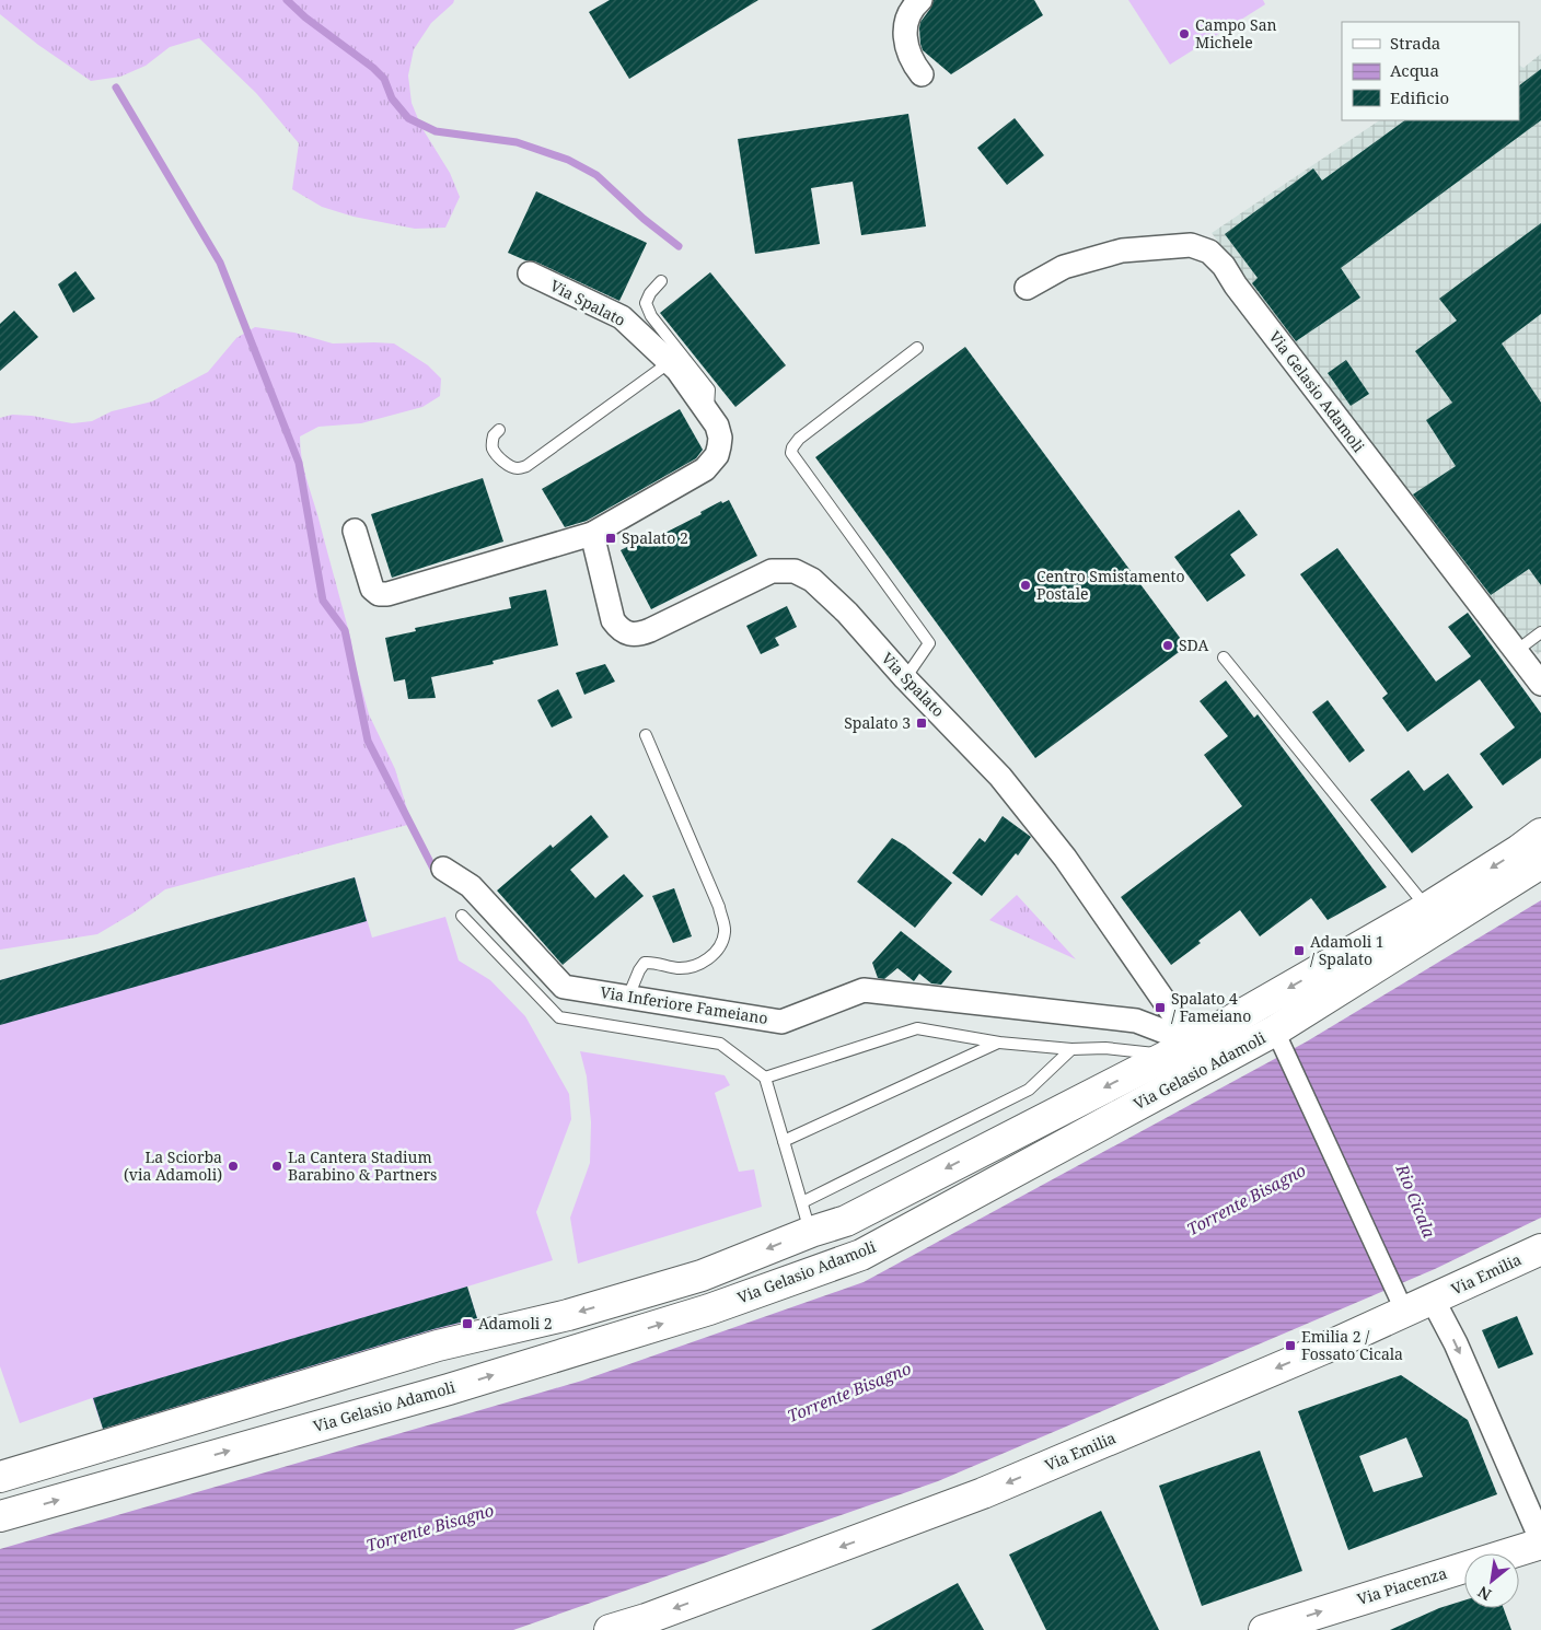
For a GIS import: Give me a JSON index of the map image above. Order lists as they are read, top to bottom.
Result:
{
  "streets": {
    "main road": ["Via Gelasio Adamoli", "Via Emilia", "Via Piacenza"],
    "street": ["Via Spalato", "Via Inferiore Fameiano"]
  },
  "crossings": [
    ["Via Spalato", "Via Gelasio Adamoli"],
    ["Via Spalato", "Via Inferiore Fameiano"],
    ["Via Gelasio Adamoli", "Via Inferiore Fameiano"]
  ],
  "one_way": ["Via Emilia", "Via Piacenza"],
  "water": ["Torrente Bisagno", "Rio Cicala"],
  "places": {
    "other": [
      "Campo San Michele",
      "Centro Smistamento Postale",
      "SDA",
      "La Sciorba (via Adamoli)",
      "La Cantera Stadium Barabino & Partners"
    ],
    "transit": [
      "Spalato 2",
      "Spalato 3",
      "Adamoli 1 / Spalato",
      "Spalato 4 / Fameiano",
      "Adamoli 2",
      "Emilia 2 / Fossato Cicala"
    ]
  },
  "legend": ["Strada", "Acqua", "Edificio"],
  "north": "bottom left"
}
